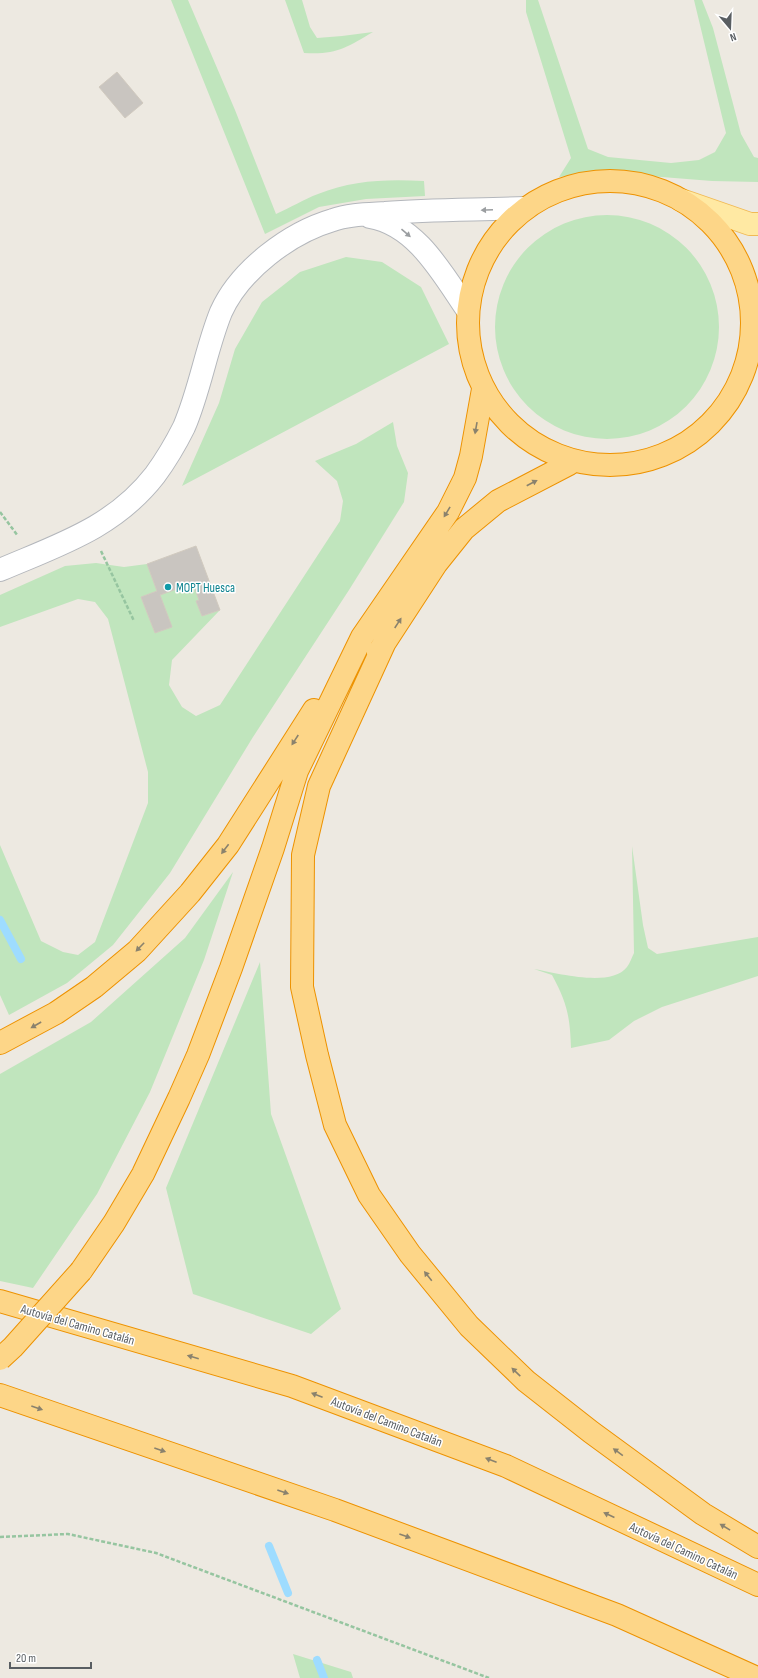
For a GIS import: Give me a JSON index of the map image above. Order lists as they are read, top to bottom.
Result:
{
  "streets": {
    "highway": ["Autovía del Camino Catalán"]
  },
  "places": ["MOPT Huesca"],
  "scale_bar": "20 m",
  "north": "bottom"
}
